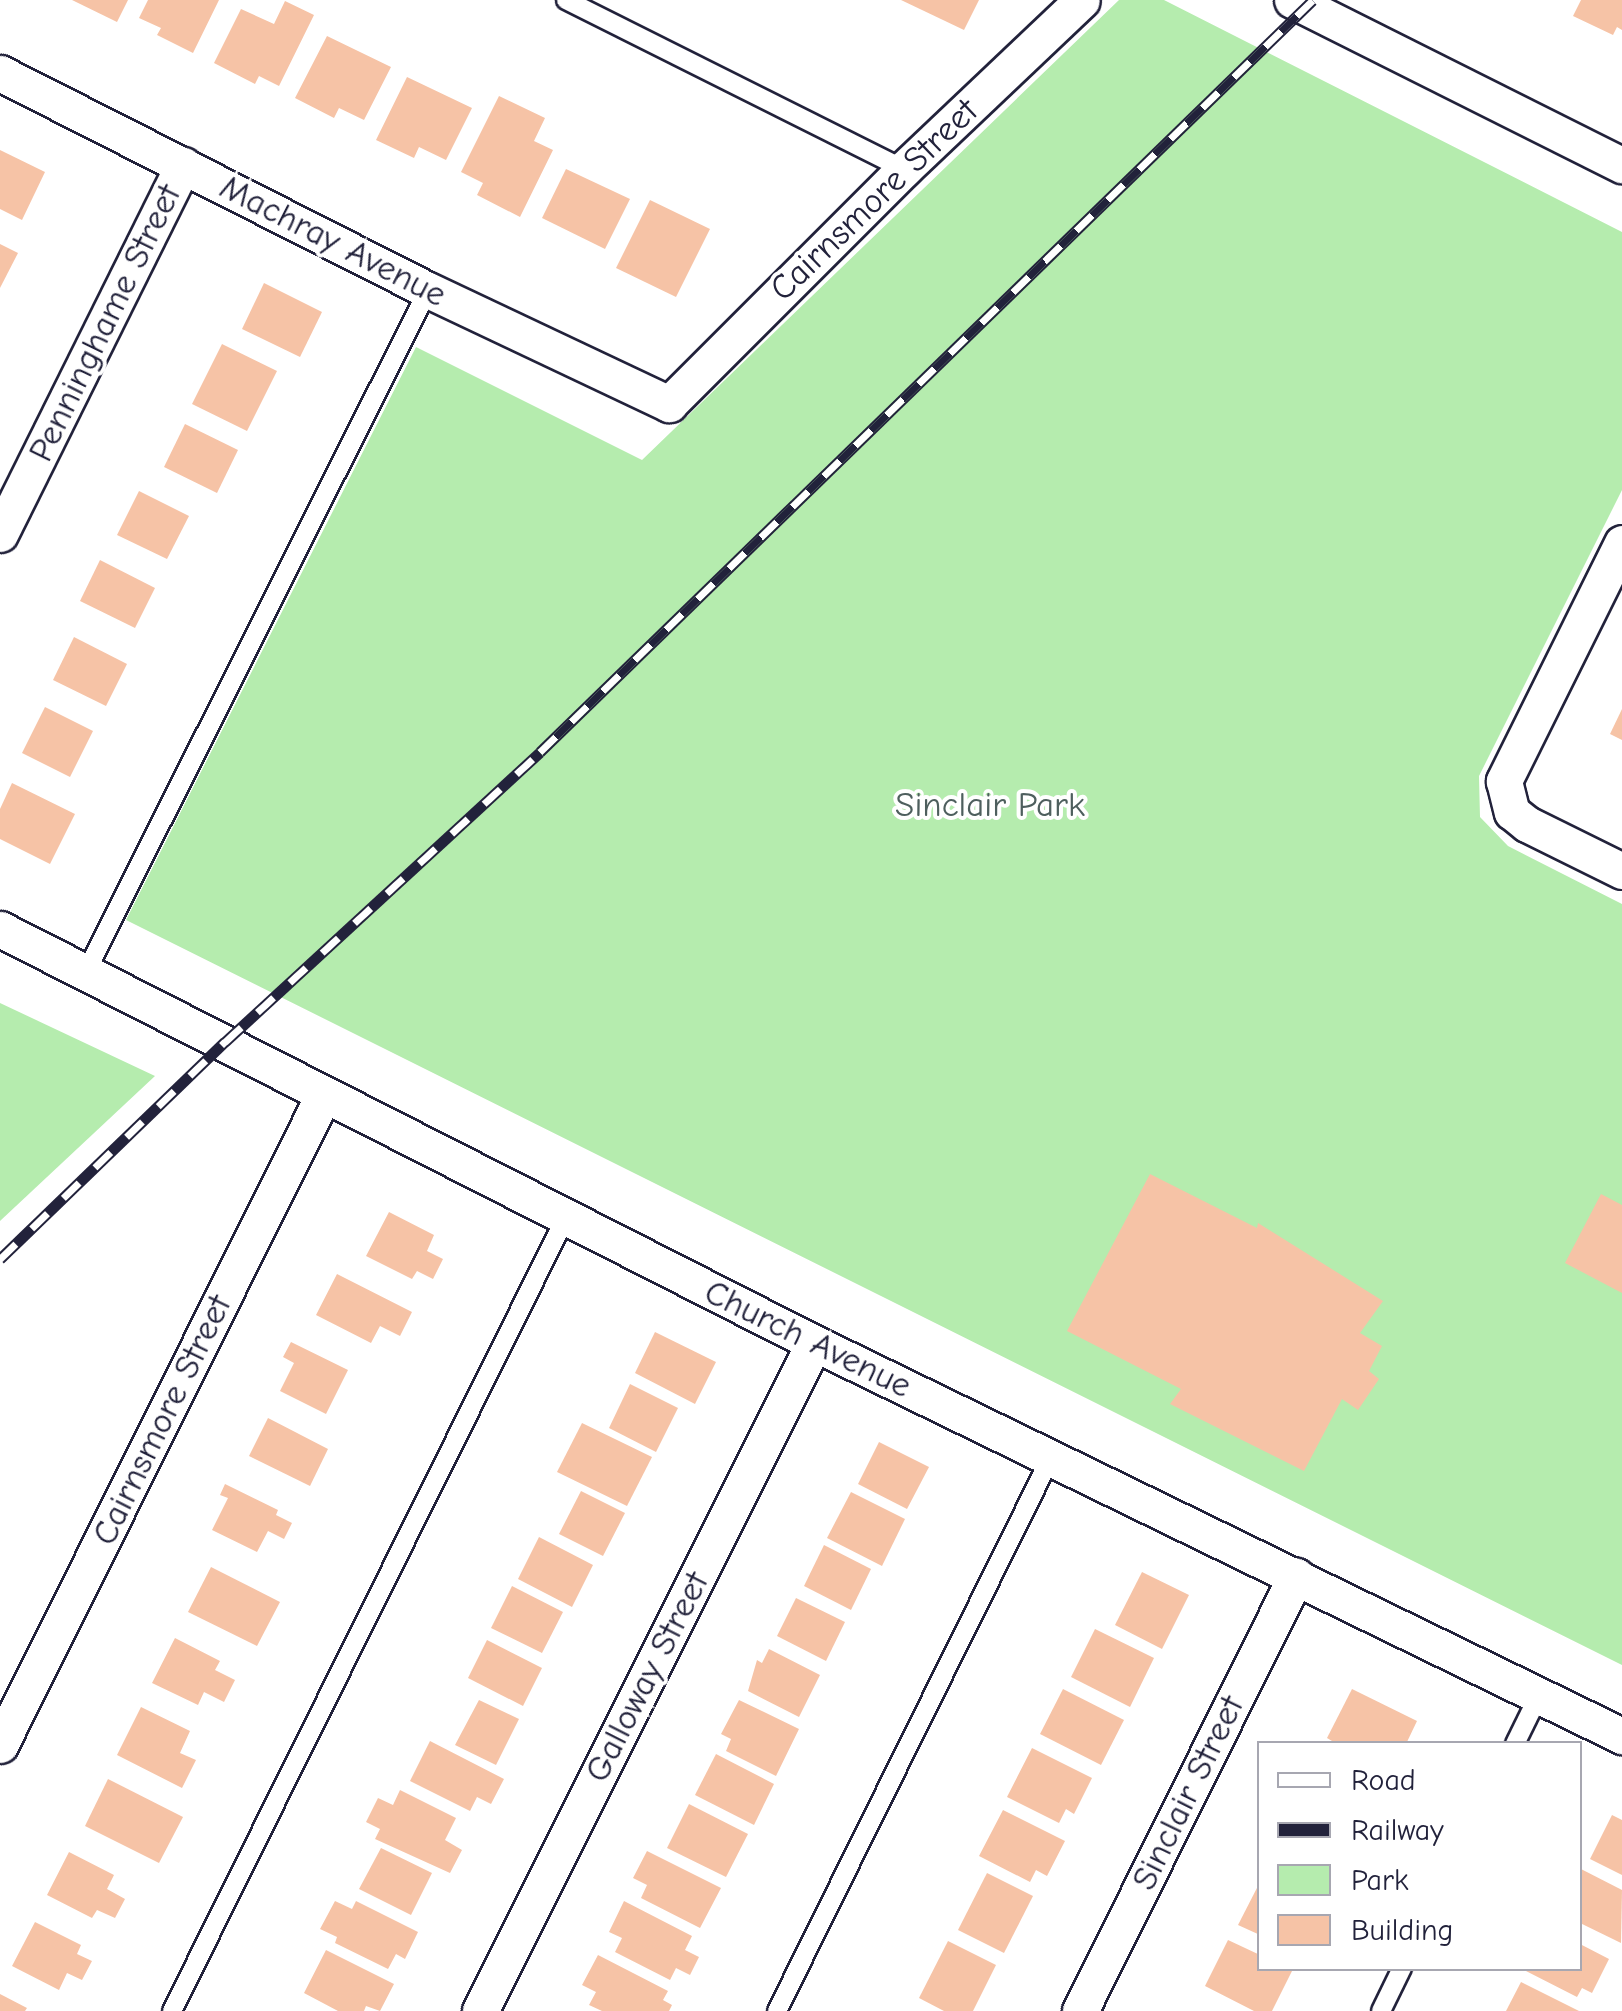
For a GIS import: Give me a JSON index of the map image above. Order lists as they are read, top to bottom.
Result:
{
  "streets": {
    "street": [
      "Cairnsmore Street",
      "Machray Avenue",
      "Penninghame Street",
      "Church Avenue",
      "Galloway Street",
      "Sinclair Street"
    ]
  },
  "crossings": [
    ["Cairnsmore Street", "Machray Avenue"],
    ["Cairnsmore Street", "Church Avenue"],
    ["Machray Avenue", "Penninghame Street"],
    ["Church Avenue", "Galloway Street"],
    ["Church Avenue", "Sinclair Street"]
  ],
  "parks": ["Sinclair Park"],
  "legend": [
    "Road",
    "Railway",
    "Park",
    "Building"
  ]
}
